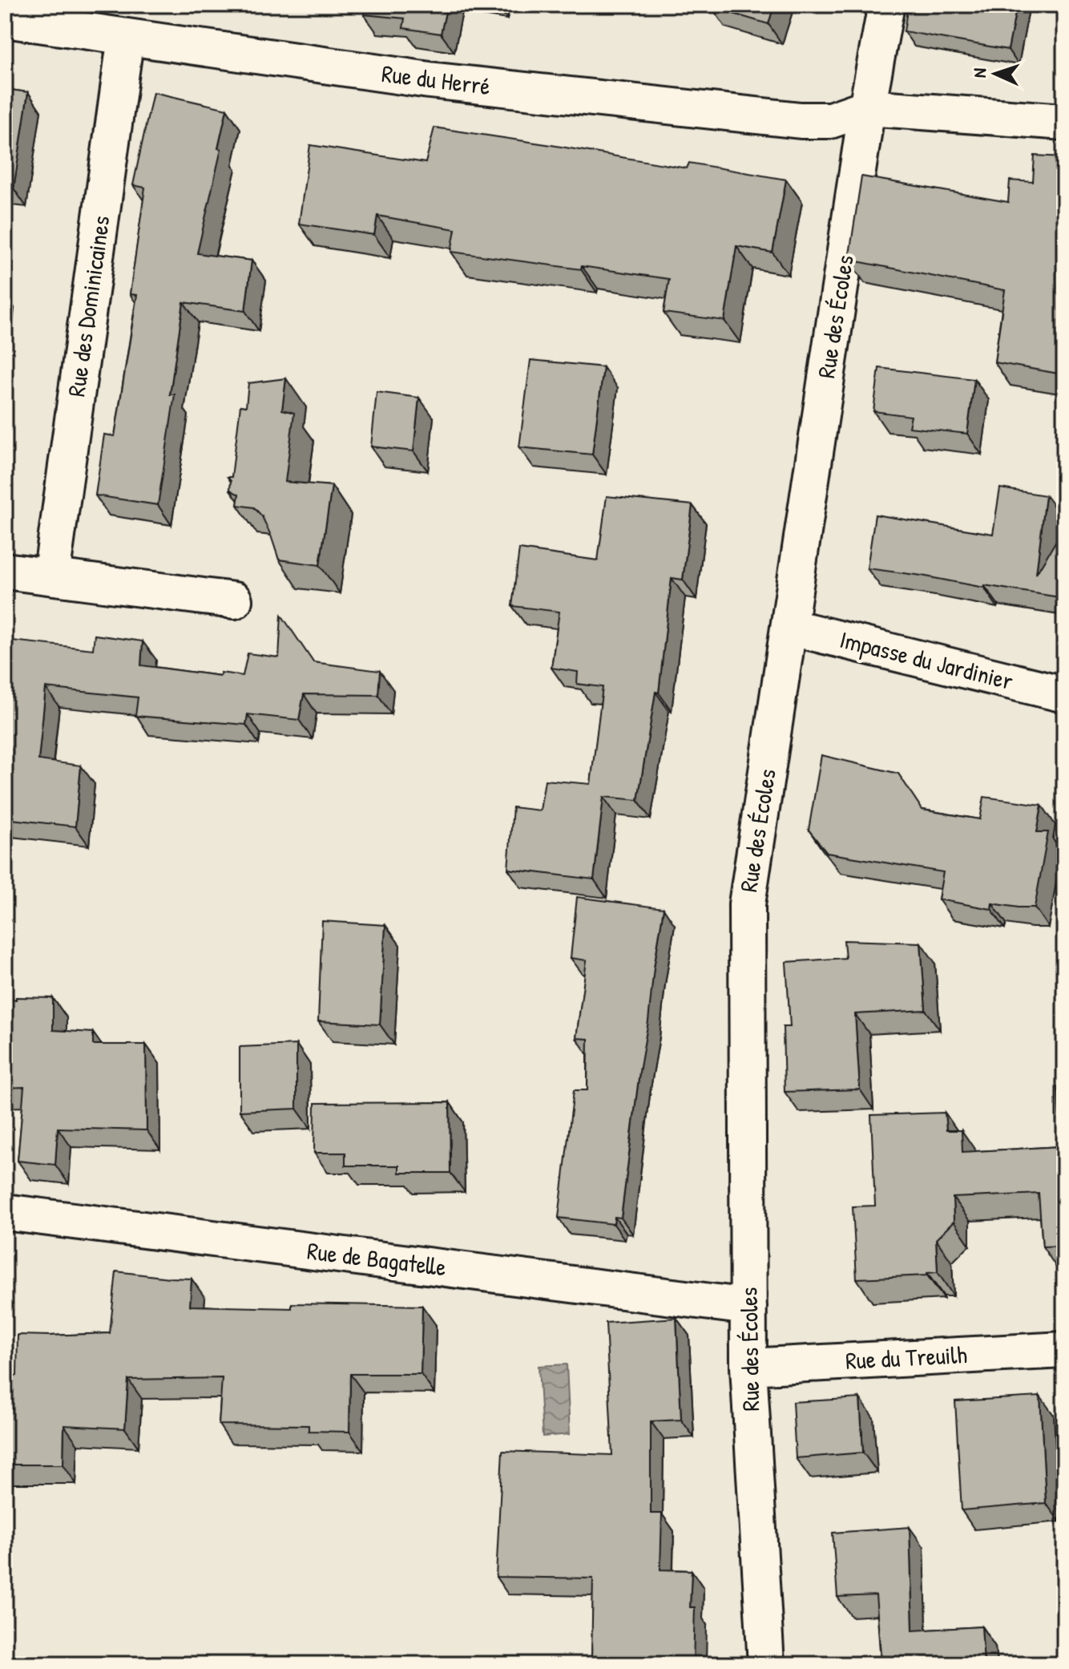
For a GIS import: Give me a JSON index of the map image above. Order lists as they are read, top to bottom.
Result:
{
  "streets": {
    "street": [
      "Rue du Herré",
      "Rue des Dominicaines",
      "Rue des Écoles",
      "Impasse du Jardinier",
      "Rue de Bagatelle",
      "Rue du Treuilh"
    ]
  },
  "crossings": [
    ["Rue du Herré", "Rue des Dominicaines"],
    ["Rue du Herré", "Rue des Écoles"],
    ["Rue des Écoles", "Impasse du Jardinier"],
    ["Rue des Écoles", "Rue de Bagatelle"],
    ["Rue des Écoles", "Rue du Treuilh"]
  ],
  "north": "left"
}
